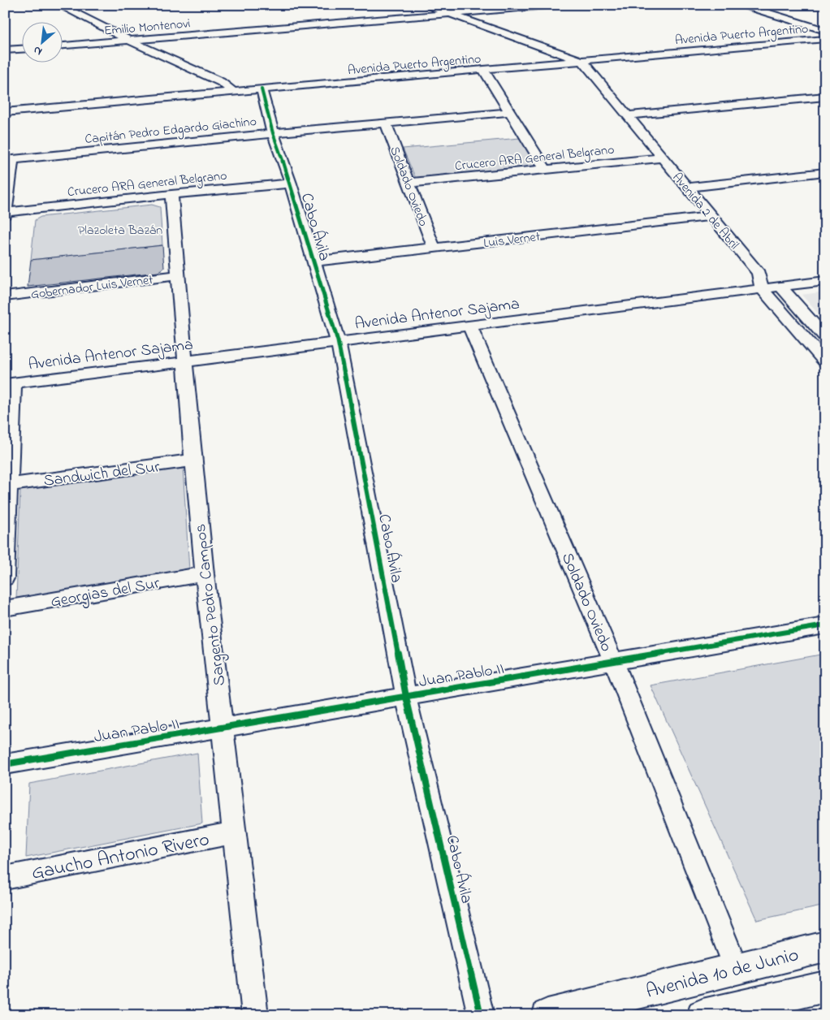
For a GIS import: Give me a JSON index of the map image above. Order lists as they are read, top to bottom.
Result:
{
  "streets": {
    "street": [
      "Emilio Montenovi",
      "Avenida Puerto Argentino",
      "Capitán Pedro Edgardo Giachino",
      "Crucero ARA General Belgrano",
      "Soldado Oviedo",
      "Avenida 2 de Abril",
      "Cabo Ávila",
      "Luis Vernet",
      "Gobernador Luis Vernet",
      "Avenida Antenor Sajama",
      "Sandwich del Sur",
      "Georgias del Sur",
      "Sargento Pedro Campos",
      "Juan Pablo II",
      "Gaucho Antonio Rivero",
      "Avenida 10 de Junio"
    ]
  },
  "crossings": [
    ["Avenida Puerto Argentino", "Avenida 2 de Abril"],
    ["Avenida Puerto Argentino", "Cabo Ávila"],
    ["Capitán Pedro Edgardo Giachino", "Soldado Oviedo"],
    ["Capitán Pedro Edgardo Giachino", "Cabo Ávila"],
    ["Crucero ARA General Belgrano", "Soldado Oviedo"],
    ["Crucero ARA General Belgrano", "Avenida 2 de Abril"],
    ["Crucero ARA General Belgrano", "Cabo Ávila"],
    ["Crucero ARA General Belgrano", "Sargento Pedro Campos"],
    ["Soldado Oviedo", "Luis Vernet"],
    ["Soldado Oviedo", "Avenida Antenor Sajama"],
    ["Soldado Oviedo", "Juan Pablo II"],
    ["Soldado Oviedo", "Avenida 10 de Junio"],
    ["Avenida 2 de Abril", "Luis Vernet"],
    ["Avenida 2 de Abril", "Avenida Antenor Sajama"],
    ["Cabo Ávila", "Luis Vernet"],
    ["Cabo Ávila", "Avenida Antenor Sajama"],
    ["Cabo Ávila", "Juan Pablo II"],
    ["Gobernador Luis Vernet", "Sargento Pedro Campos"],
    ["Avenida Antenor Sajama", "Sargento Pedro Campos"],
    ["Sandwich del Sur", "Sargento Pedro Campos"],
    ["Georgias del Sur", "Sargento Pedro Campos"],
    ["Sargento Pedro Campos", "Juan Pablo II"],
    ["Sargento Pedro Campos", "Gaucho Antonio Rivero"]
  ],
  "parks": ["Plazoleta Bazán"],
  "north": "bottom left"
}
